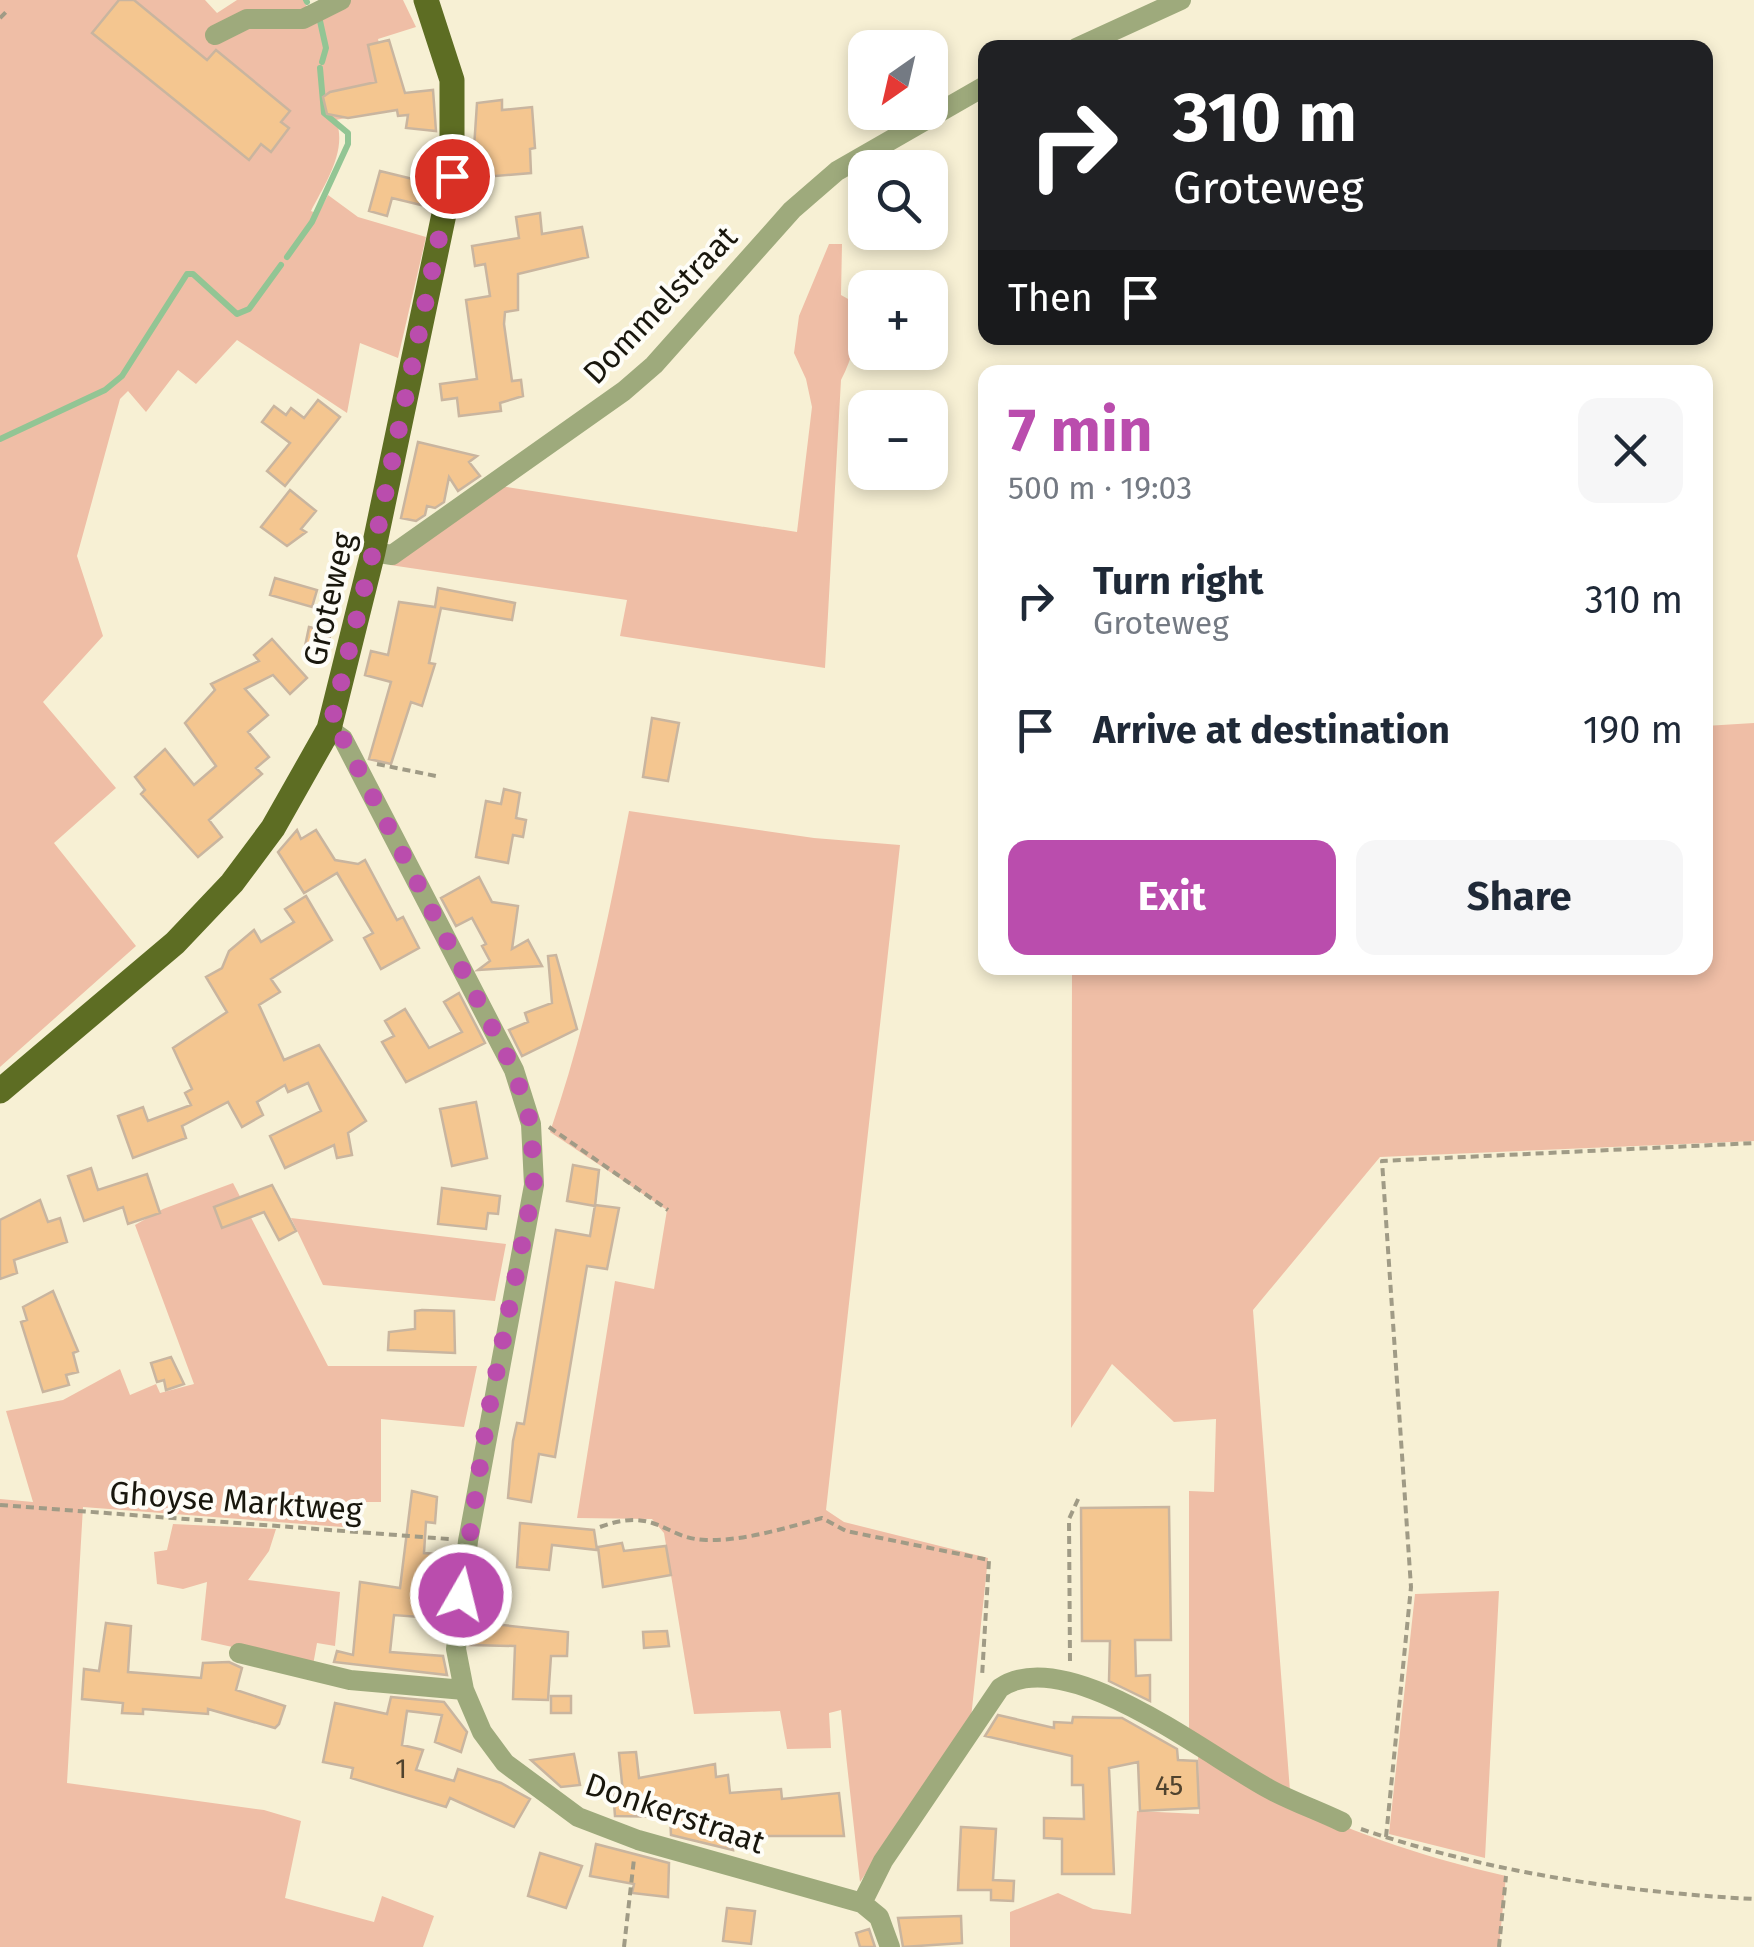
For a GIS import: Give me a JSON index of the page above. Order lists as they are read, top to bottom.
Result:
{
  "streets": {
    "main road": ["Groteweg"],
    "street": ["Dommelstraat", "Donkerstraat"],
    "path": ["Ghoyse Marktweg"]
  },
  "crossings": [
    ["Dommelstraat", "Groteweg"],
    ["Groteweg", "Donkerstraat"],
    ["Ghoyse Marktweg", "Donkerstraat"]
  ],
  "house_numbers": ["1", "45"],
  "north": "bottom left",
  "page": {
    "map_buttons": ["+", "−"],
    "turn": ["310 m", "Groteweg"],
    "then": "Then",
    "heading": ["7 min", "500 m · 19:03"],
    "list": [
      {
        "name": "Turn right",
        "note": "Groteweg",
        "value": "310 m"
      },
      {
        "name": "Arrive at destination",
        "value": "190 m"
      }
    ],
    "buttons": ["Exit", "Share"]
  }
}
